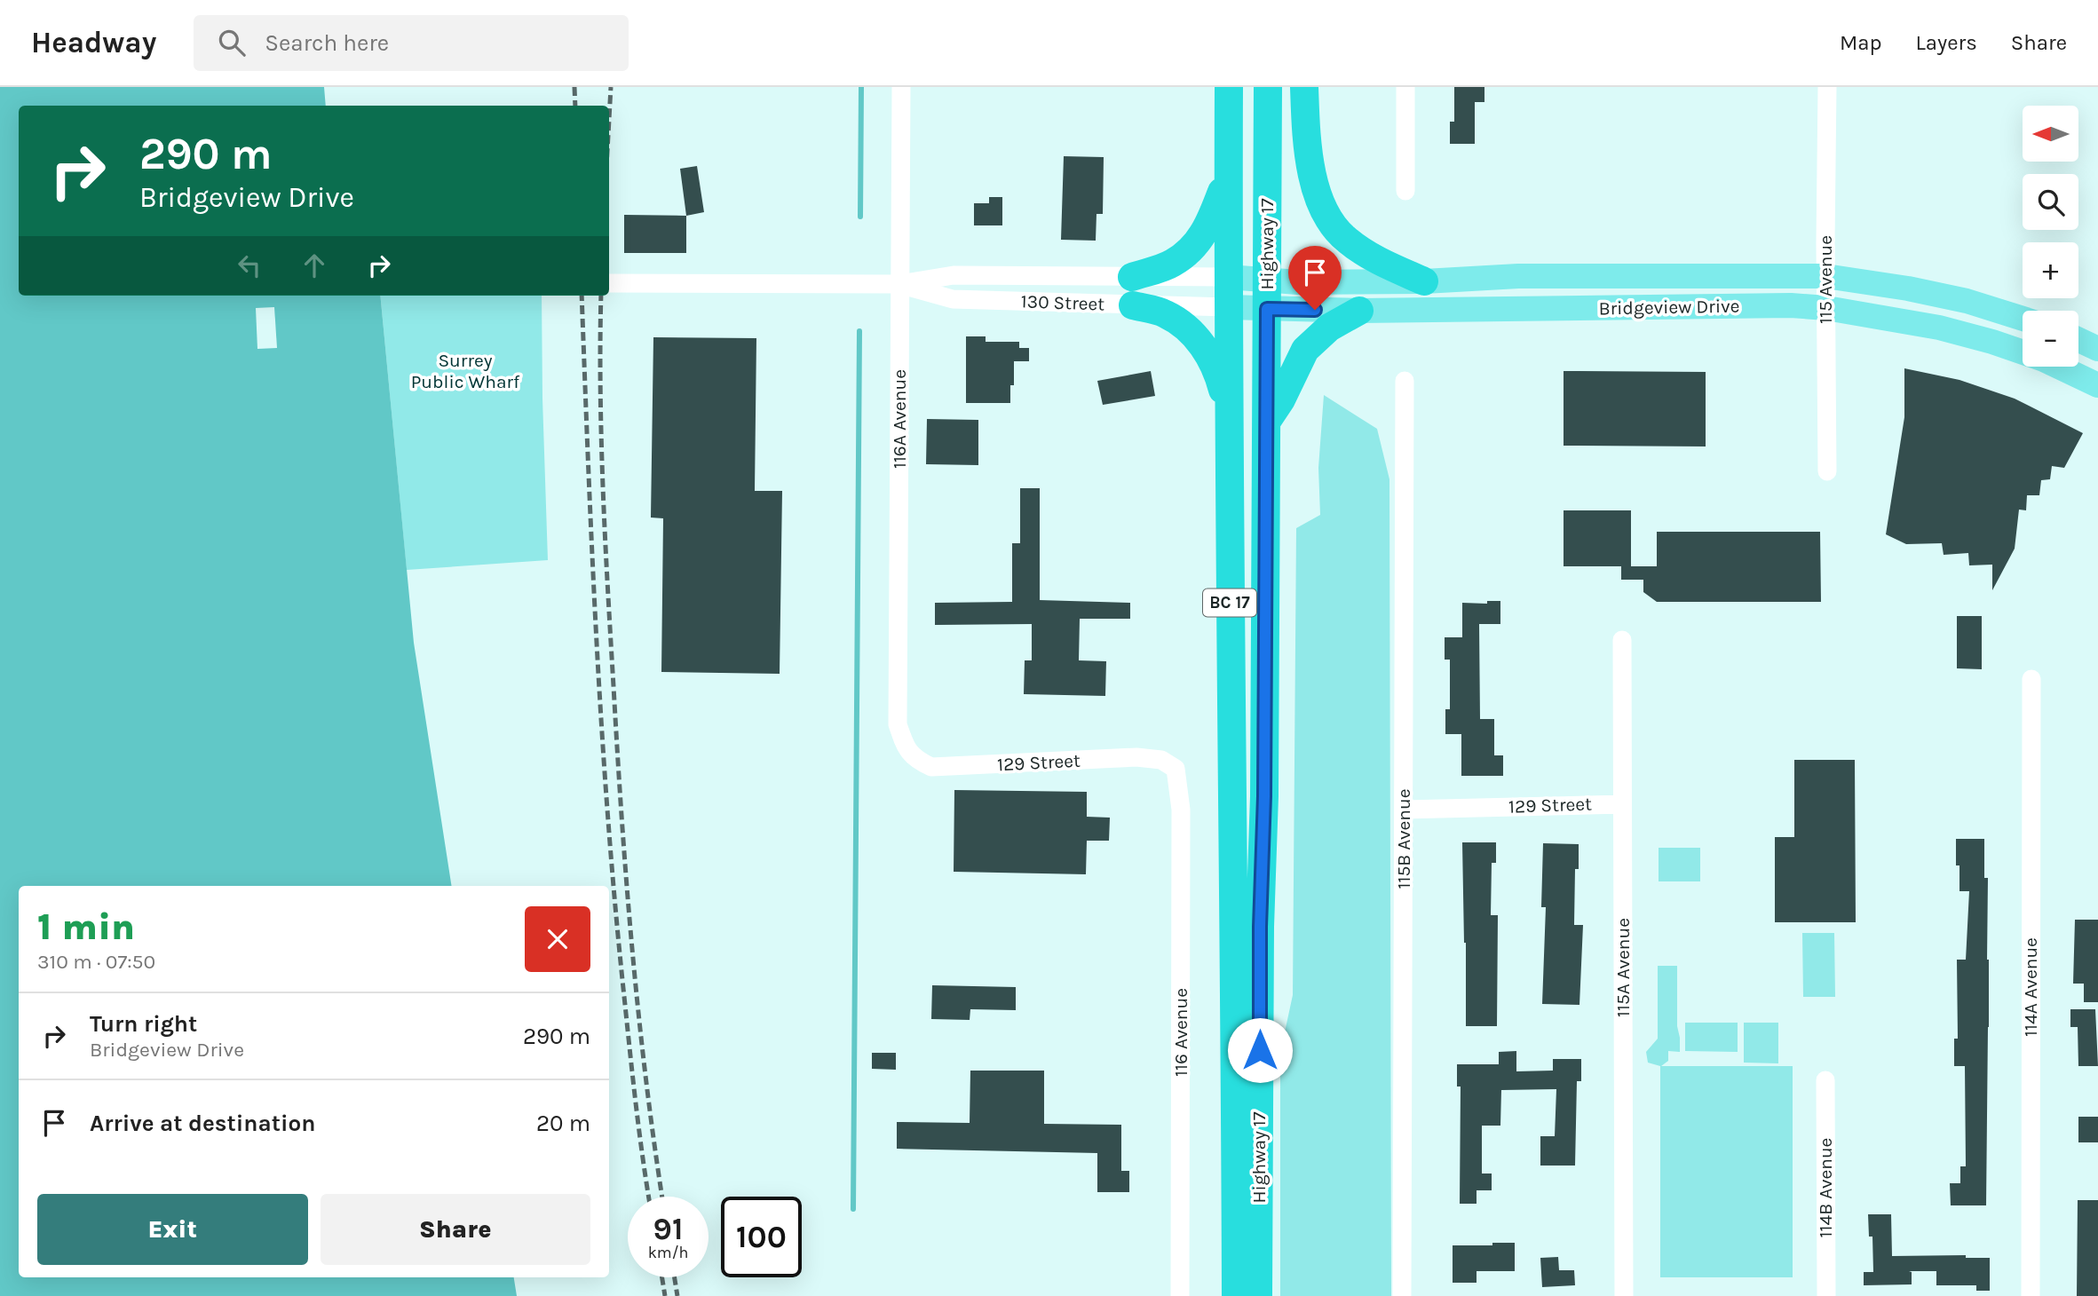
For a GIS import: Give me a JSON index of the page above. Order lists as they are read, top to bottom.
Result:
{
  "streets": {
    "highway": ["Highway 17", "BC 17"],
    "main road": ["Bridgeview Drive"],
    "street": [
      "115 Avenue",
      "130 Street",
      "116A Avenue",
      "129 Street",
      "115B Avenue",
      "115A Avenue",
      "114A Avenue",
      "116 Avenue",
      "114B Avenue"
    ]
  },
  "crossings": [
    ["Highway 17", "130 Street"],
    ["Highway 17", "Bridgeview Drive"],
    ["115 Avenue", "Bridgeview Drive"],
    ["130 Street", "Bridgeview Drive"],
    ["130 Street", "116A Avenue"],
    ["116A Avenue", "129 Street"],
    ["129 Street", "115B Avenue"],
    ["129 Street", "115A Avenue"],
    ["129 Street", "116 Avenue"]
  ],
  "parks": ["Surrey Public Wharf"],
  "north": "left",
  "page": {
    "header": "Headway",
    "search": "Search here",
    "nav": ["Map", "Layers", "Share"],
    "map_buttons": ["+", "−"],
    "turn": ["290 m", "Bridgeview Drive"],
    "heading": ["1 min", "310 m · 07:50"],
    "list": [
      {
        "name": "Turn right",
        "note": "Bridgeview Drive",
        "value": "290 m"
      },
      {
        "name": "Arrive at destination",
        "value": "20 m"
      }
    ],
    "buttons": ["Exit", "Share"],
    "speed": "91 km/h",
    "limit": "100"
  }
}
